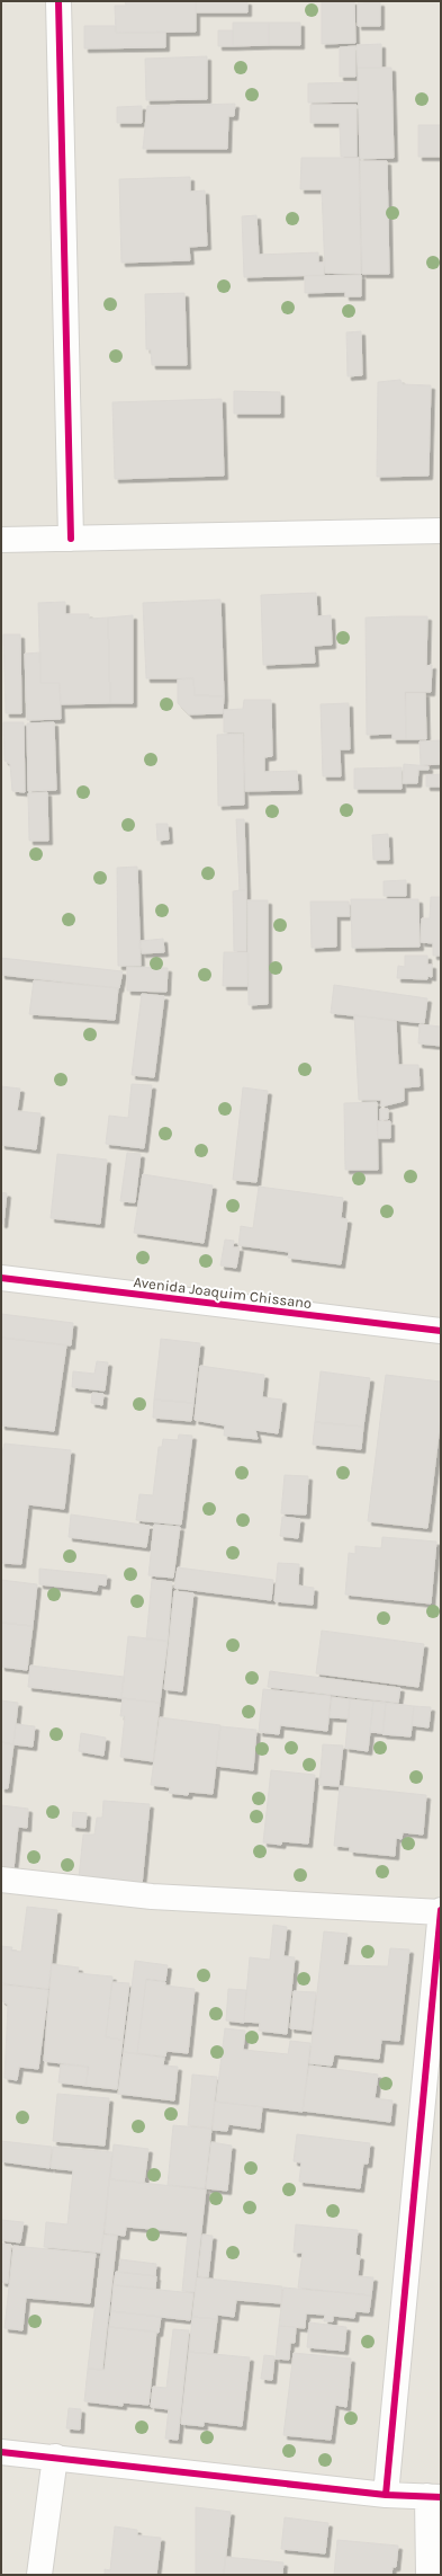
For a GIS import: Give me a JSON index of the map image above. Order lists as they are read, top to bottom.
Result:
{
  "streets": {
    "street": ["Avenida Joaquim Chissano"]
  }
}
